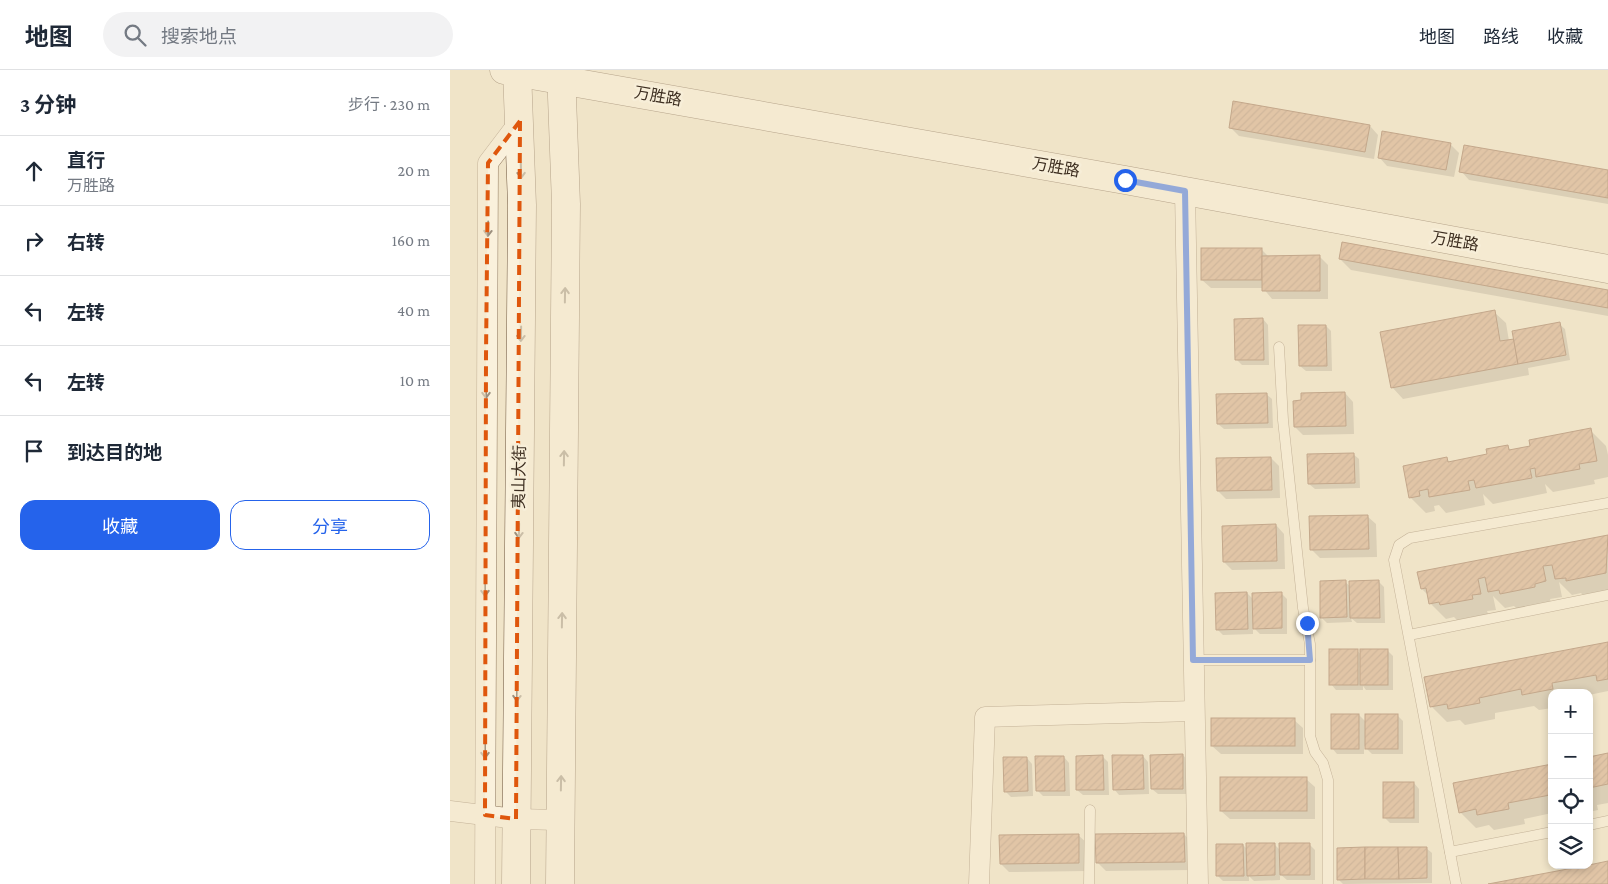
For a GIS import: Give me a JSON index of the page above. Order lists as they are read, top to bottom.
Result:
{
  "streets": {
    "main road": ["万胜路", "夷山大街"]
  },
  "crossings": [
    ["万胜路", "夷山大街"]
  ],
  "page": {
    "header": "地图",
    "search": "搜索地点",
    "nav": ["地图", "路线", "收藏"],
    "heading": ["3 分钟", "步行 · 230 m"],
    "list": [
      ["直行", "万胜路", "20 m"],
      ["右转", "160 m"],
      ["左转", "40 m"],
      ["左转", "10 m"],
      "到达目的地"
    ],
    "buttons": ["收藏", "分享"],
    "map_buttons": ["+", "−"]
  }
}
